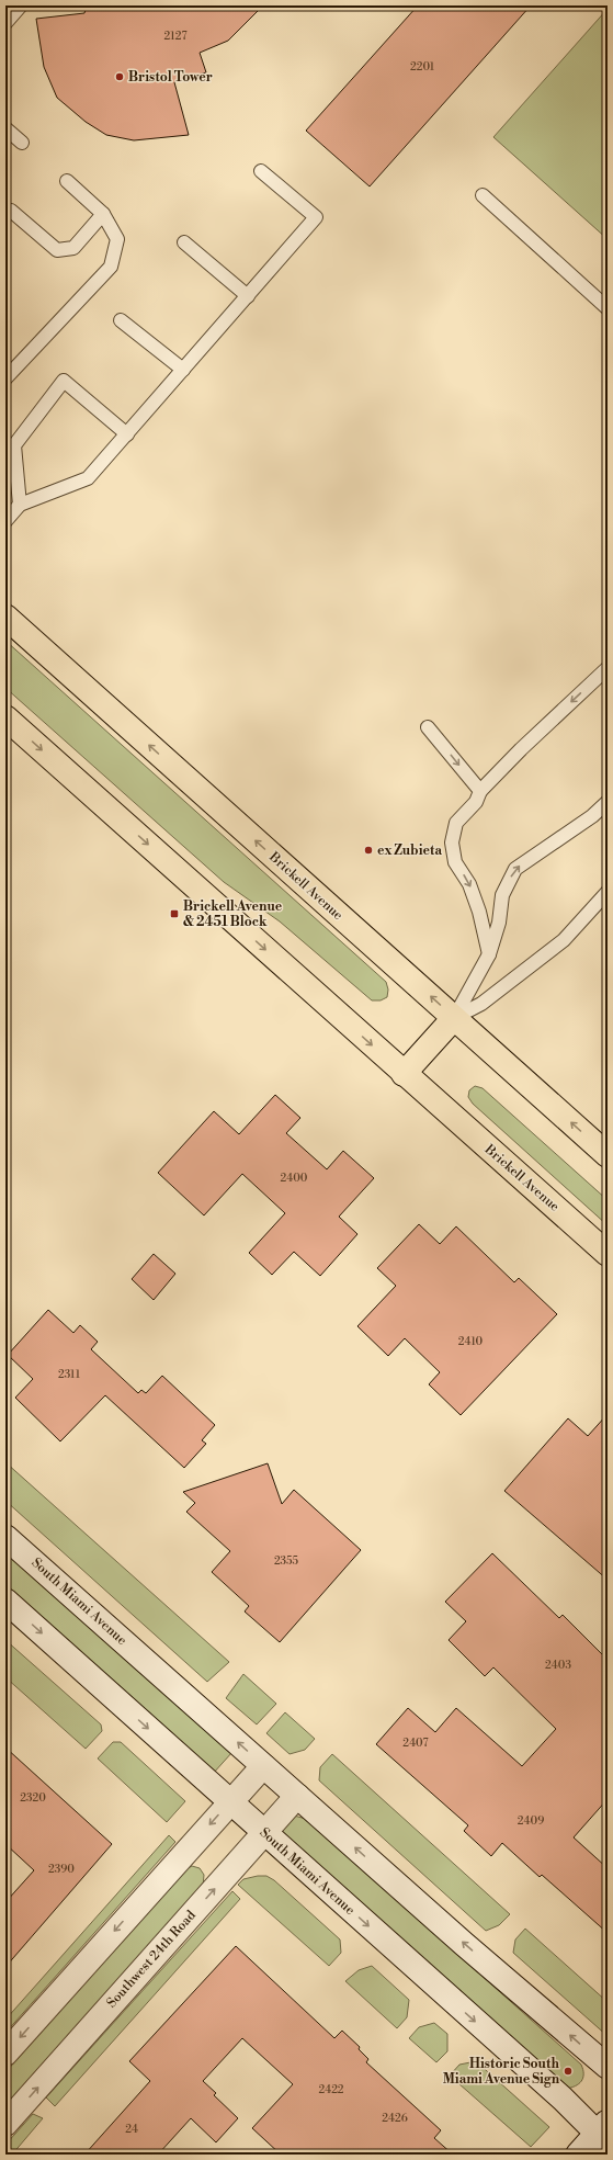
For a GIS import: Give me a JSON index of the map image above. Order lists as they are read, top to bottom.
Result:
{
  "streets": {
    "main road": ["Brickell Avenue", "South Miami Avenue", "Southwest 24th Road"]
  },
  "crossings": [
    ["South Miami Avenue", "Southwest 24th Road"]
  ],
  "places": {
    "other": ["Bristol Tower", "ex Zubieta", "Historic South Miami Avenue Sign"],
    "transit": ["Brickell Avenue & 2451 Block"]
  },
  "house_numbers": [
    "2127",
    "2201",
    "2400",
    "2410",
    "2311",
    "2355",
    "2403",
    "2407",
    "2320",
    "2409",
    "2390",
    "2422",
    "2426",
    "24"
  ]
}
